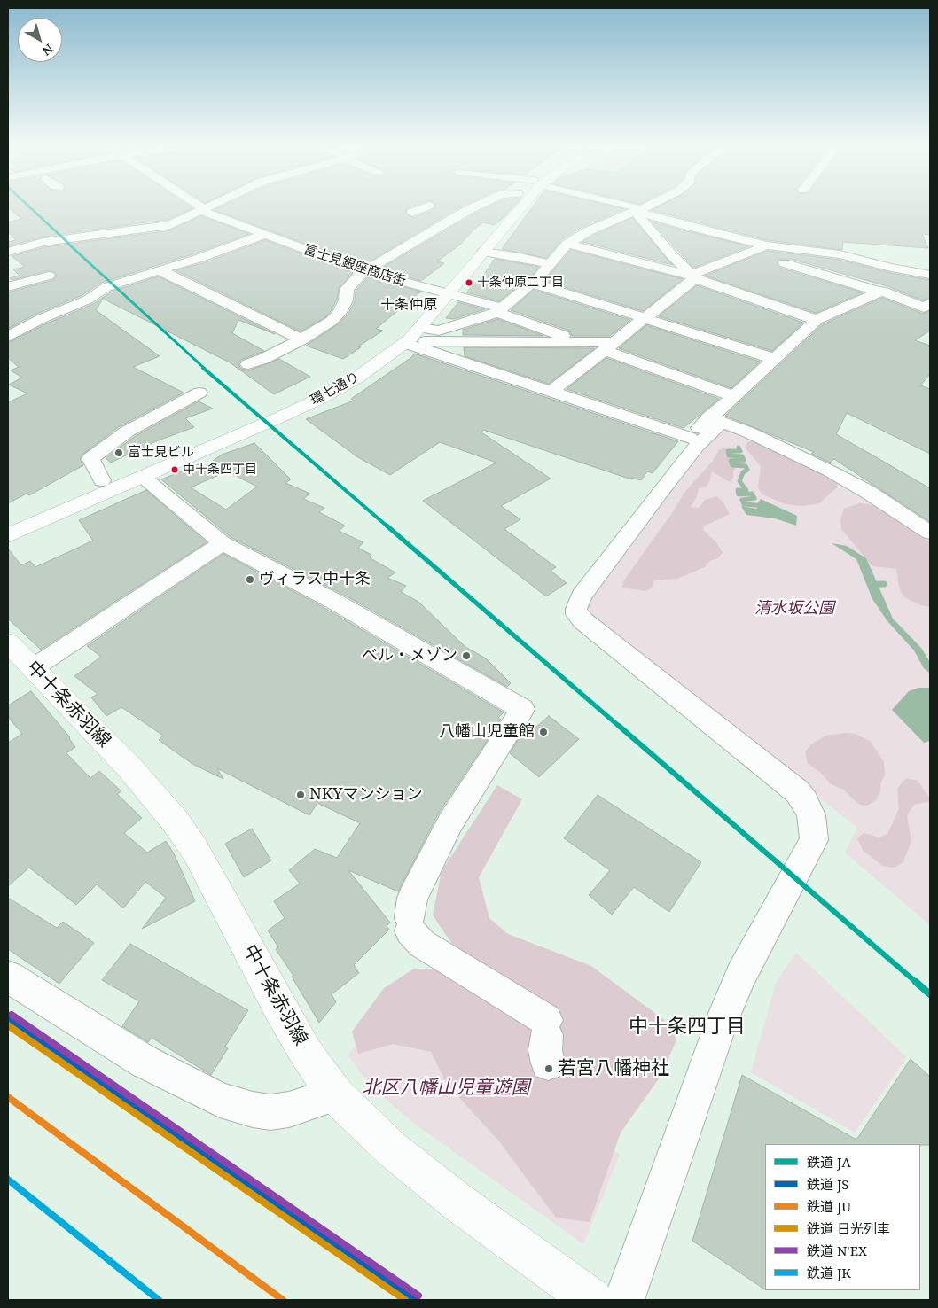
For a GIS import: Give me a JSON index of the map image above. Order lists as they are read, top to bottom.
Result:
{
  "streets": {
    "main road": ["環七通り", "中十条赤羽線"],
    "street": ["富士見銀座商店街"]
  },
  "crossings": [
    ["富士見銀座商店街", "環七通り"]
  ],
  "districts": ["十条仲原", "中十条四丁目"],
  "parks": ["清水坂公園", "北区八幡山児童遊園"],
  "places": [
    "十条仲原二丁目",
    "富士見ビル",
    "中十条四丁目",
    "ヴィラス中十条",
    "ベル・メゾン",
    "八幡山児童館",
    "NKYマンション",
    "若宮八幡神社"
  ],
  "lines": [
    "rail line JA",
    "rail line N'EX",
    "rail line JS",
    "rail line 日光列車",
    "rail line JU",
    "rail line JK"
  ],
  "legend": [
    "鉄道 JA",
    "鉄道 JS",
    "鉄道 JU",
    "鉄道 日光列車",
    "鉄道 N'EX",
    "鉄道 JK"
  ],
  "north": "bottom right"
}
